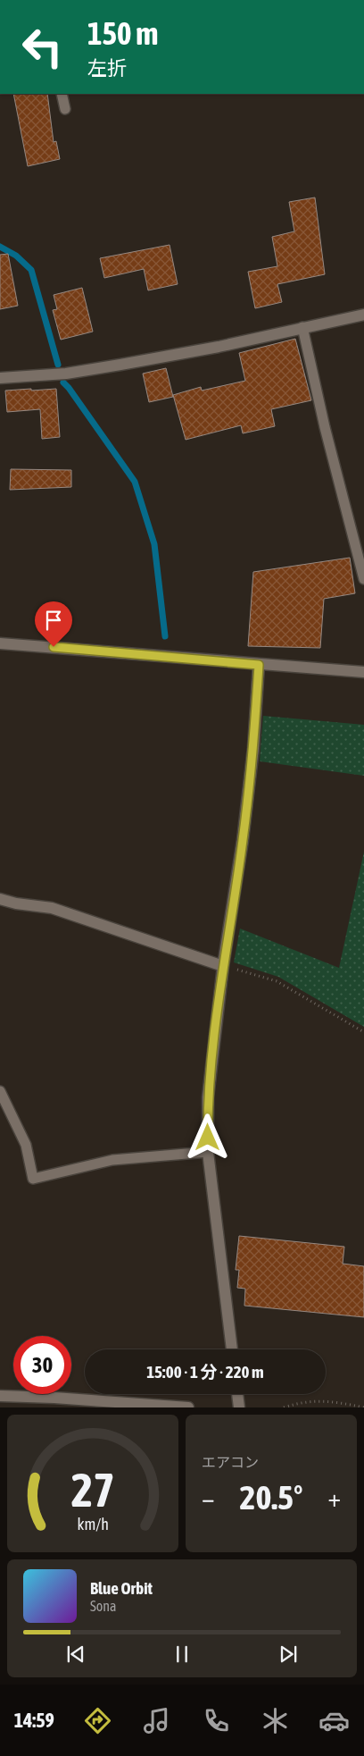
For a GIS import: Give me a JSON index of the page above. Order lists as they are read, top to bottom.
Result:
{
  "page": {
    "turn": ["150 m", "左折"],
    "limit": "30",
    "trip": "15:00 · 1 分 · 220 m",
    "tile": "エアコン",
    "heat": ["−", "20.5°", "+"],
    "song": ["Blue Orbit", "Sona"],
    "tabs": "14:59",
    "gauge": ["27", "km/h"]
  }
}
